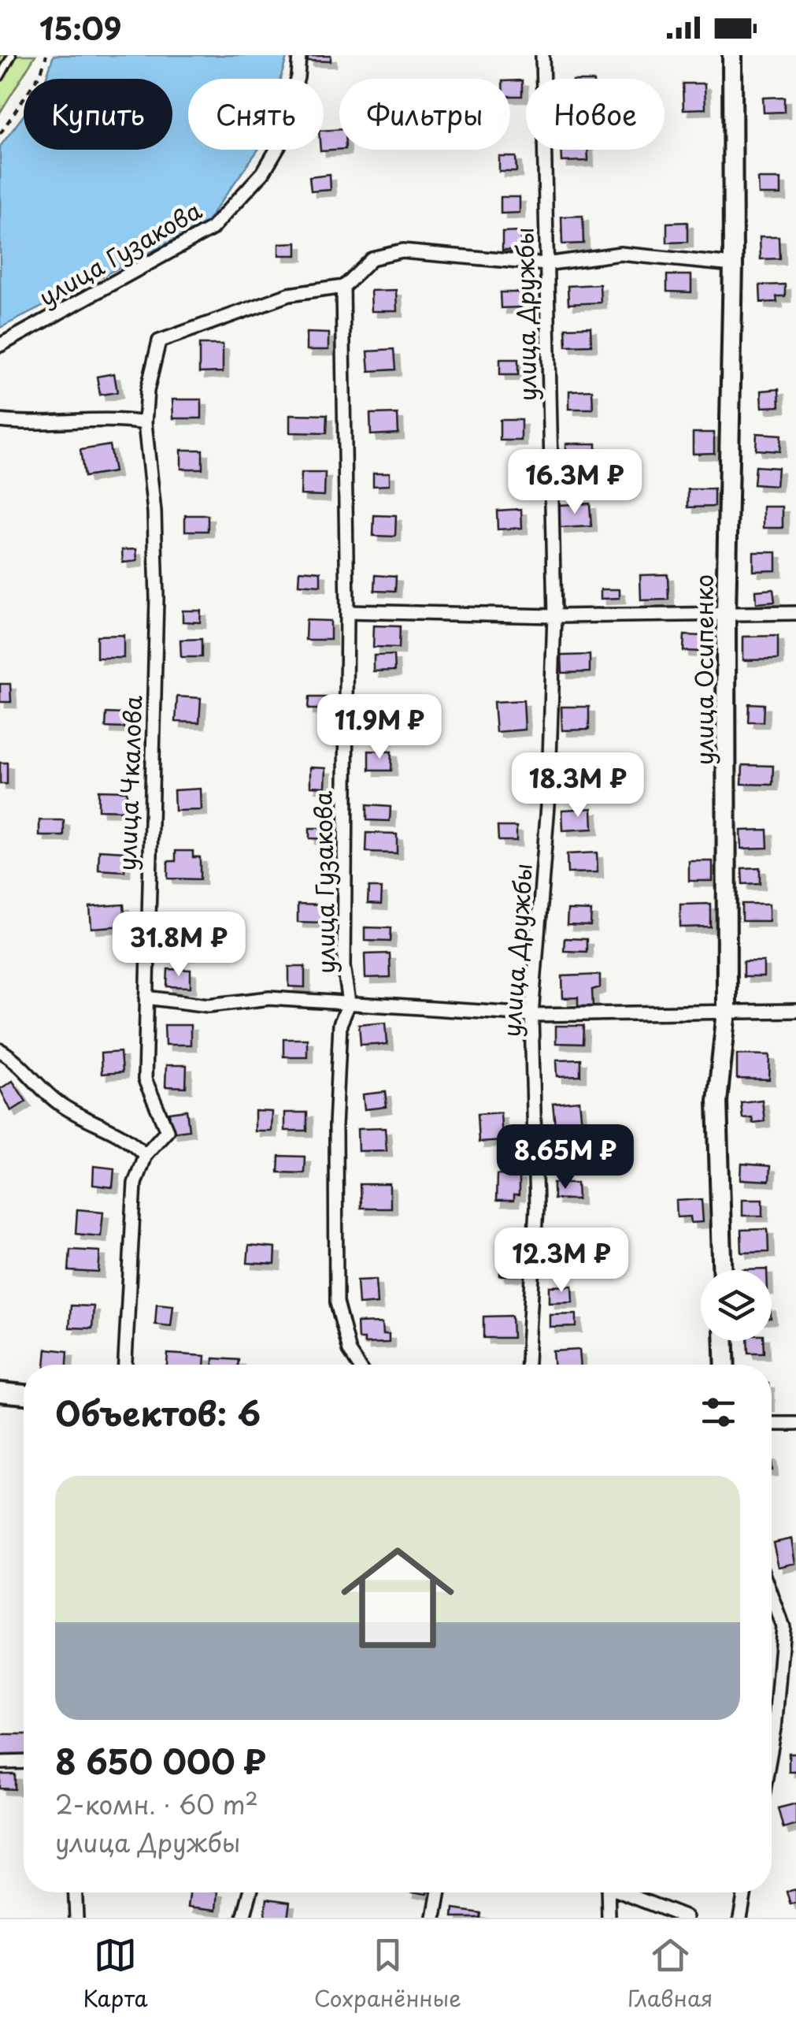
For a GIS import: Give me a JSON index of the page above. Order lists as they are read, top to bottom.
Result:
{
  "streets": {
    "main road": ["улица Осипенко"],
    "street": ["улица Гузакова", "улица Дружбы", "улица Чкалова"]
  },
  "crossings": [
    ["улица Гузакова", "улица Чкалова"]
  ],
  "page": {
    "status": "15:09",
    "chip": [
      "Купить",
      "Снять",
      "Фильтры",
      "Новое"
    ],
    "price": [
      "16.3M ₽",
      "11.9M ₽",
      "18.3M ₽",
      "31.8M ₽",
      "8.65M ₽",
      "12.3M ₽"
    ],
    "heading": "Объектов: 6",
    "list": [
      {
        "name": "8 650 000 ₽",
        "note": "2-комн. · 60 m² · улица Дружбы"
      }
    ],
    "tabs": ["Карта", "Сохранённые", "Главная"]
  }
}
